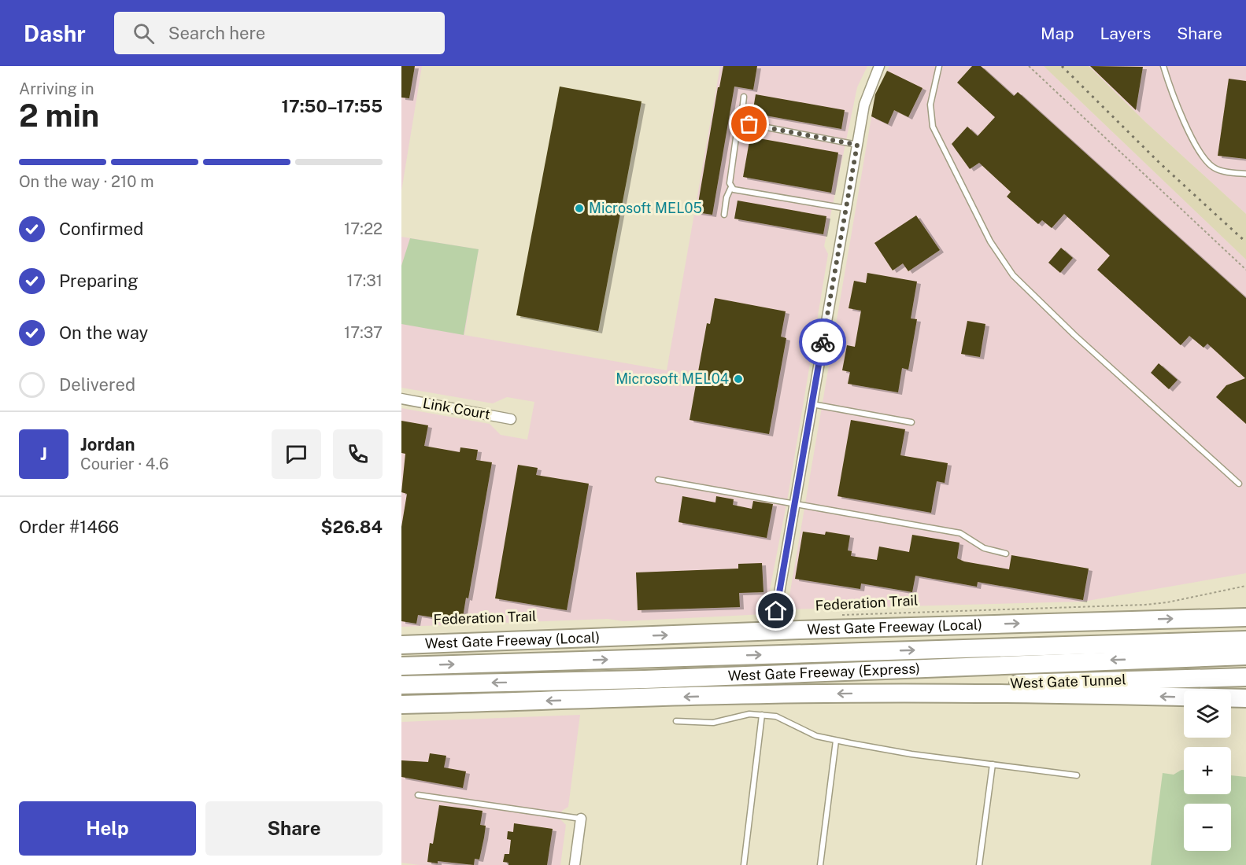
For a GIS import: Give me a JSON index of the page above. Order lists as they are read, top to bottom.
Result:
{
  "streets": {
    "highway": ["West Gate Freeway (Local)", "West Gate Freeway (Express)", "West Gate Tunnel"],
    "street": ["Link Court"],
    "path": ["Federation Trail"]
  },
  "places": ["Microsoft MEL05", "Microsoft MEL04"],
  "page": {
    "header": "Dashr",
    "search": "Search here",
    "nav": ["Map", "Layers", "Share"],
    "heading": ["2 min", "Arriving in", "17:50–17:55"],
    "panel": [
      "Jordan",
      "Courier · 4.6",
      "Order #1466",
      "$26.84"
    ],
    "bar": "On the way · 210 m",
    "list": [
      ["Confirmed", "17:22"],
      ["Preparing", "17:31"],
      ["On the way", "17:37"],
      "Delivered"
    ],
    "round": "J",
    "map_buttons": ["+", "−"],
    "buttons": ["Help", "Share"]
  }
}
